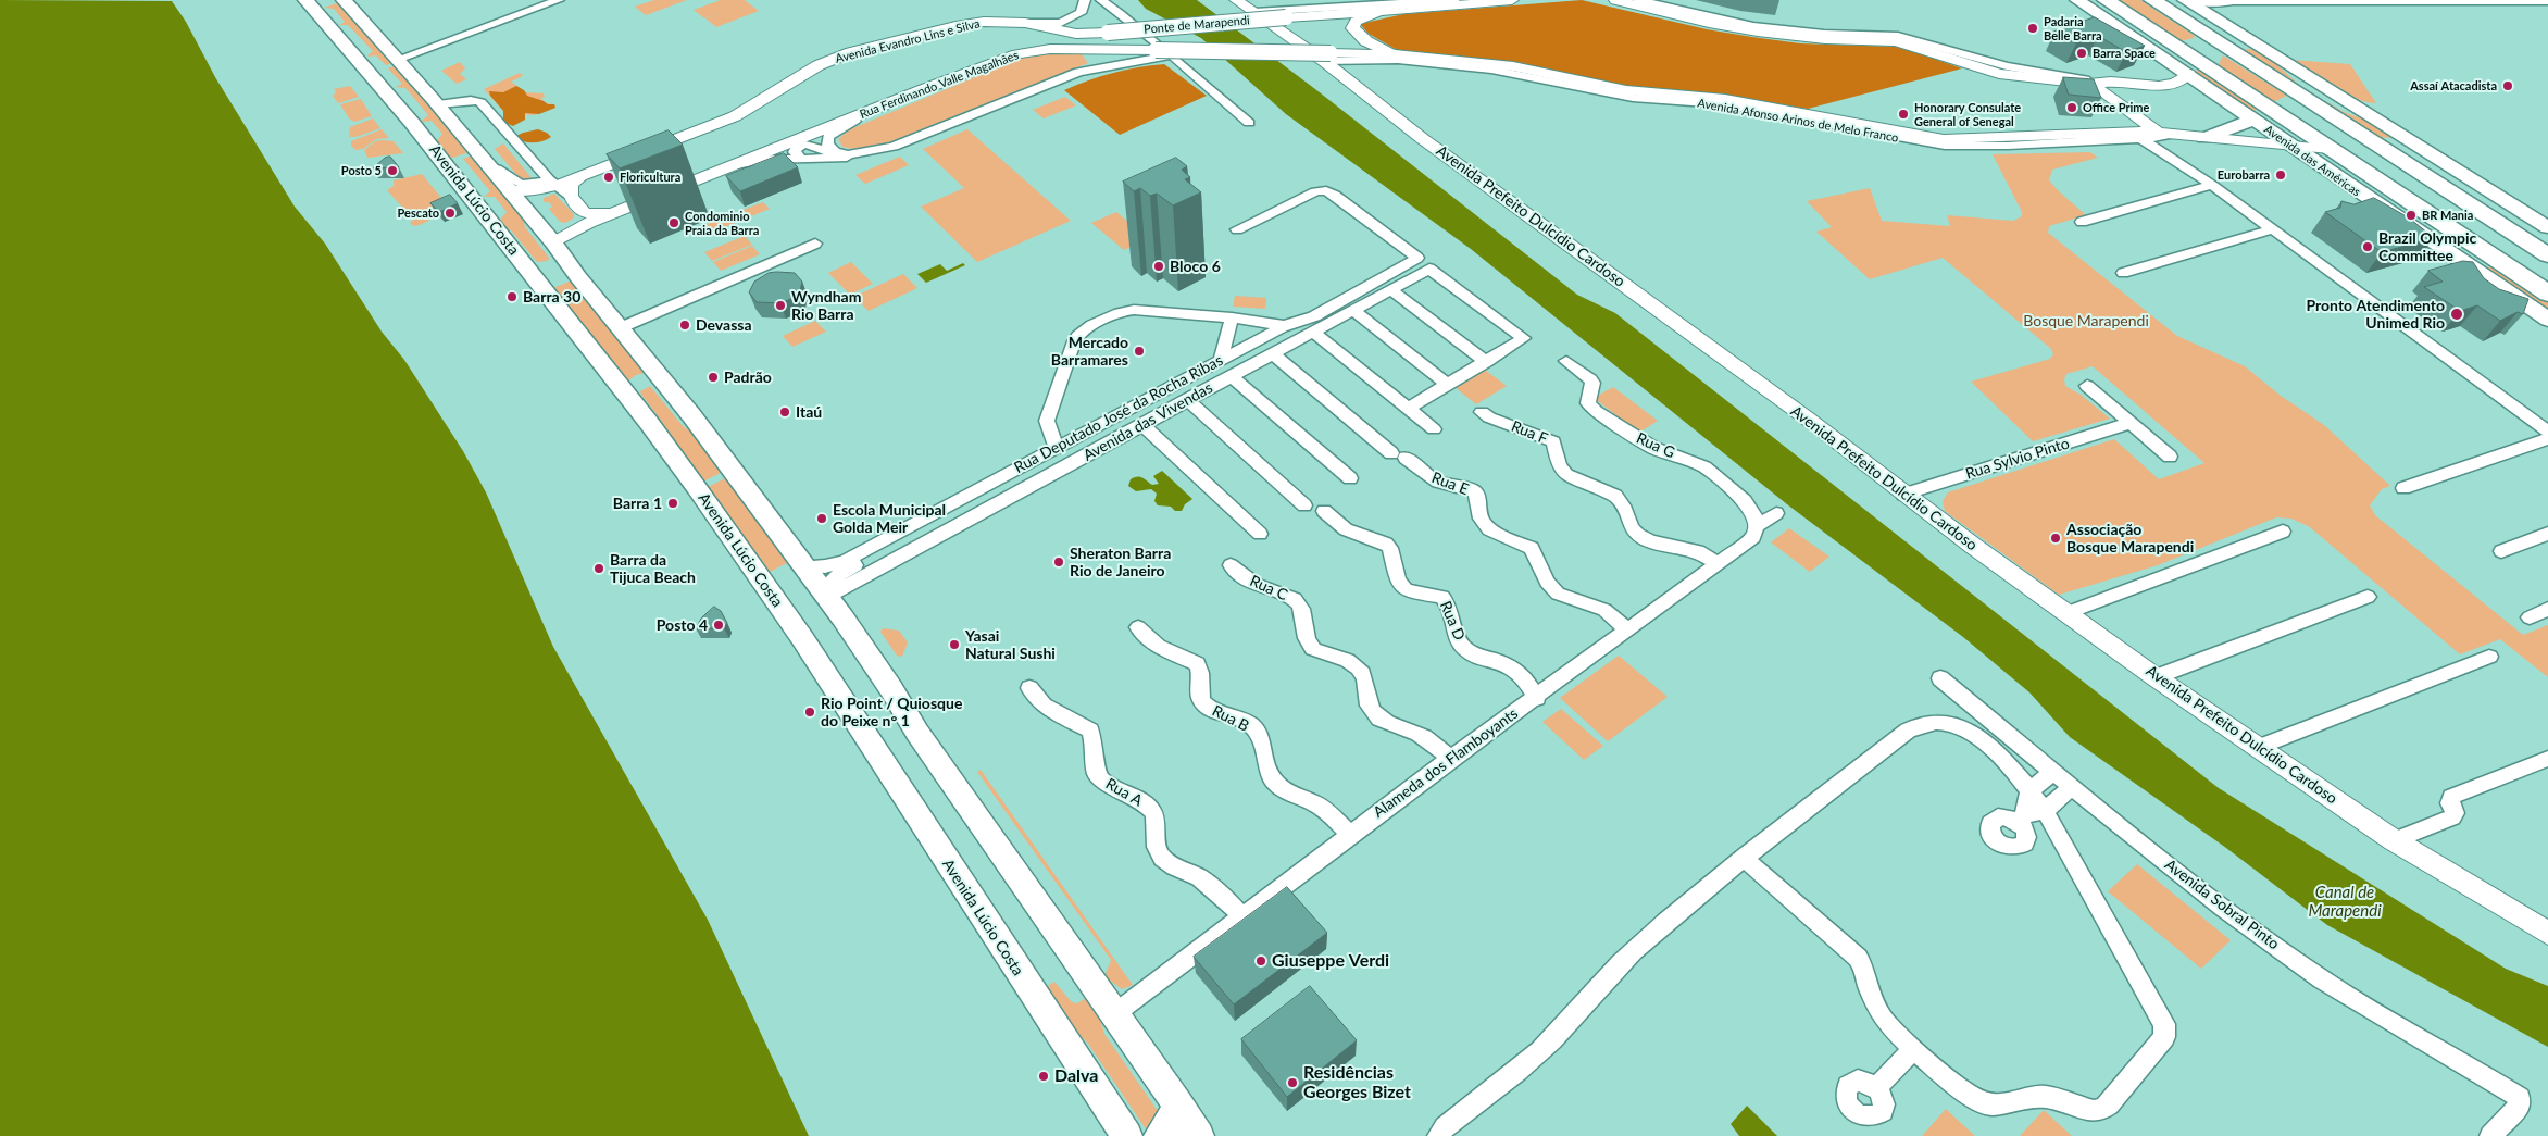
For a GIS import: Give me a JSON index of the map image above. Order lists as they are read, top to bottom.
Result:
{
  "streets": {
    "highway": ["Avenida das Américas"],
    "main road": ["Avenida Lúcio Costa"],
    "street": [
      "Ponte de Marapendi",
      "Avenida Evandro Lins e Silva",
      "Rua Ferdinando Valle Magalhães",
      "Avenida Afonso Arinos de Melo Franco",
      "Avenida Prefeito Dulcídio Cardoso",
      "Rua Deputado José da Rocha Ribas",
      "Avenida das Vivendas",
      "Rua F",
      "Rua G",
      "Rua Sylvio Pinto",
      "Rua E",
      "Rua C",
      "Rua D",
      "Rua B",
      "Alameda dos Flamboyants",
      "Rua A",
      "Avenida Sobral Pinto"
    ]
  },
  "crossings": [
    ["Ponte de Marapendi", "Avenida Evandro Lins e Silva"],
    ["Ponte de Marapendi", "Rua Ferdinando Valle Magalhães"],
    ["Ponte de Marapendi", "Avenida Afonso Arinos de Melo Franco"],
    ["Ponte de Marapendi", "Avenida Prefeito Dulcídio Cardoso"],
    ["Avenida Evandro Lins e Silva", "Avenida Lúcio Costa"],
    ["Rua Ferdinando Valle Magalhães", "Avenida Lúcio Costa"],
    ["Avenida Afonso Arinos de Melo Franco", "Avenida das Américas"],
    ["Avenida Afonso Arinos de Melo Franco", "Avenida Prefeito Dulcídio Cardoso"],
    ["Avenida Lúcio Costa", "Rua Deputado José da Rocha Ribas"],
    ["Avenida Lúcio Costa", "Avenida das Vivendas"],
    ["Avenida Lúcio Costa", "Alameda dos Flamboyants"],
    ["Avenida Prefeito Dulcídio Cardoso", "Rua Sylvio Pinto"],
    ["Rua Deputado José da Rocha Ribas", "Avenida das Vivendas"],
    ["Avenida das Vivendas", "Rua E"],
    ["Rua F", "Alameda dos Flamboyants"],
    ["Rua G", "Alameda dos Flamboyants"],
    ["Rua E", "Alameda dos Flamboyants"],
    ["Rua C", "Alameda dos Flamboyants"],
    ["Rua D", "Alameda dos Flamboyants"],
    ["Rua B", "Alameda dos Flamboyants"],
    ["Alameda dos Flamboyants", "Rua A"]
  ],
  "water": ["Canal de Marapendi"],
  "parks": ["Bosque Marapendi"],
  "places": [
    "Padaria Belle Barra",
    "Barra Space",
    "Assaí Atacadista",
    "Office Prime",
    "Honorary Consulate General of Senegal",
    "Posto 5",
    "Eurobarra",
    "Floricultura",
    "Pescato",
    "BR Mania",
    "Condominio Praia da Barra",
    "Brazil Olympic Committee",
    "Bloco 6",
    "Barra 30",
    "Wyndham Rio Barra",
    "Pronto Atendimento Unimed Rio",
    "Devassa",
    "Mercado Barramares",
    "Padrão",
    "Itaú",
    "Barra 1",
    "Escola Municipal Golda Meir",
    "Associação Bosque Marapendi",
    "Sheraton Barra Rio de Janeiro",
    "Barra da Tijuca Beach",
    "Posto 4",
    "Yasai Natural Sushi",
    "Rio Point / Quiosque do Peixe n° 1",
    "Giuseppe Verdi",
    "Dalva",
    "Residências Georges Bizet"
  ]
}
